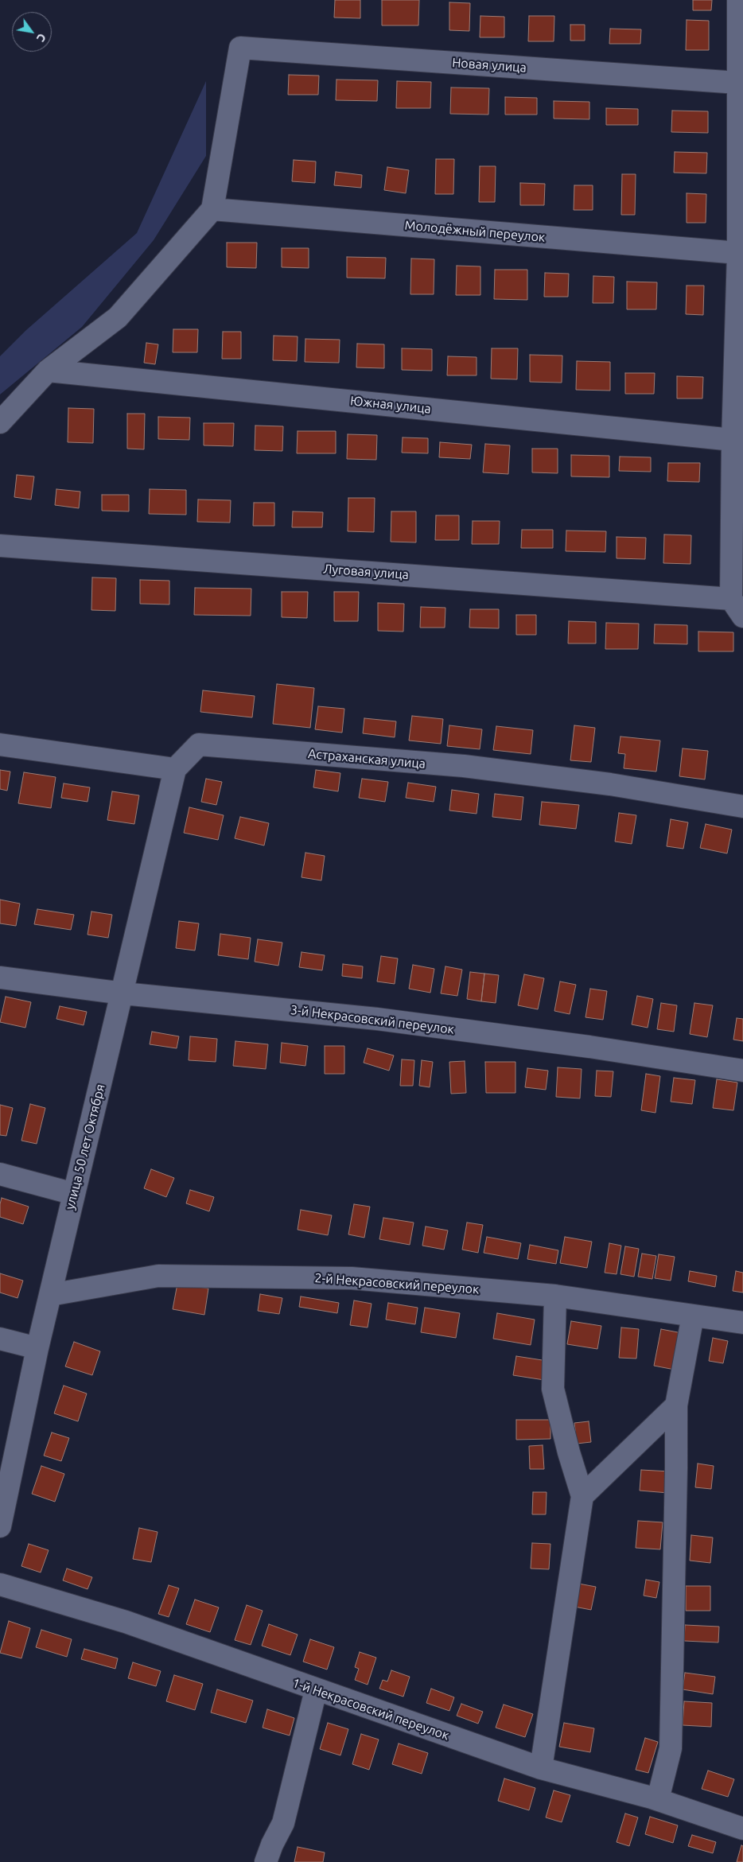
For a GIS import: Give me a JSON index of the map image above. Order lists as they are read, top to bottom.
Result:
{
  "streets": {
    "street": [
      "Новая улица",
      "Молодёжный переулок",
      "Южная улица",
      "Луговая улица",
      "Астраханская улица",
      "3-й Некрасовский переулок",
      "улица 50 лет Октября",
      "2-й Некрасовский переулок",
      "1-й Некрасовский переулок"
    ]
  },
  "crossings": [
    ["Новая улица", "Молодёжный переулок"],
    ["Астраханская улица", "улица 50 лет Октября"],
    ["3-й Некрасовский переулок", "улица 50 лет Октября"],
    ["улица 50 лет Октября", "2-й Некрасовский переулок"]
  ],
  "north": "bottom right"
}
